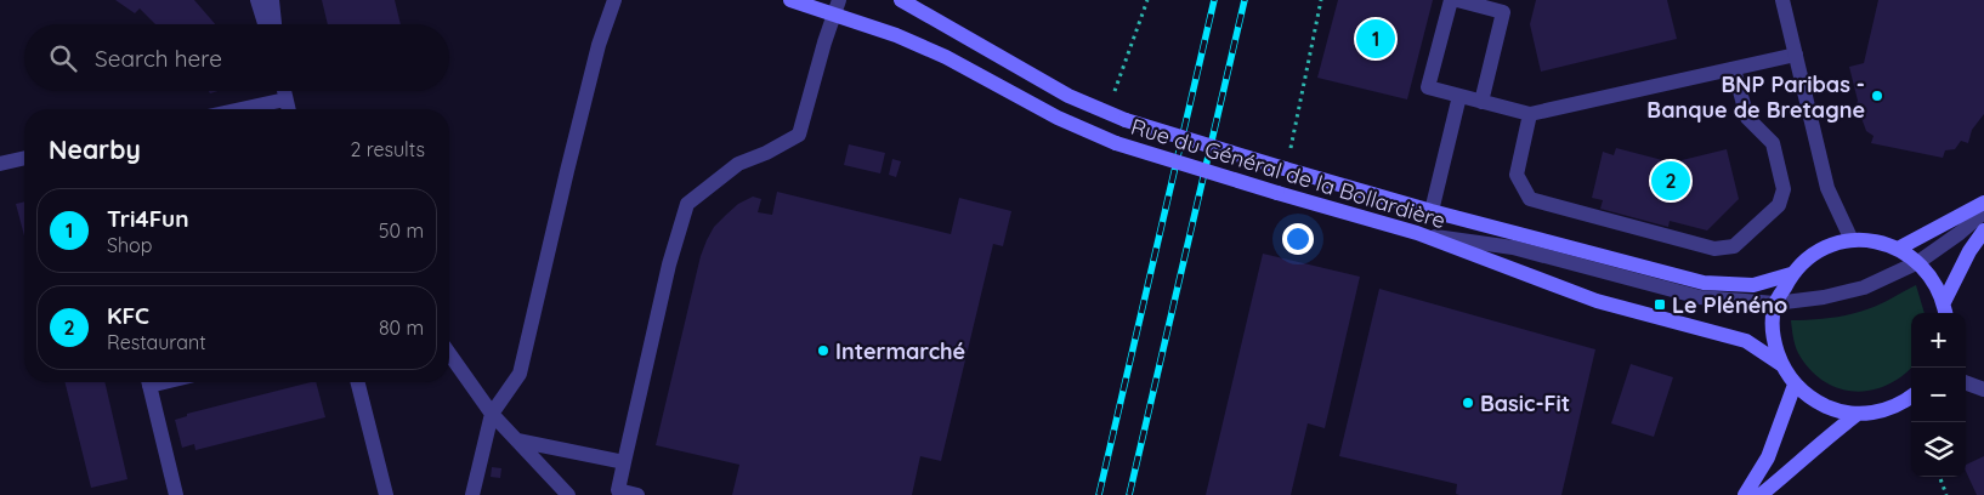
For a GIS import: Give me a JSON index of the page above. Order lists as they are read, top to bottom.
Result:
{
  "streets": {
    "main road": ["Rue du Général de la Bollardière"]
  },
  "places": {
    "other": ["BNP Paribas - Banque de Bretagne", "Intermarché", "Basic-Fit"],
    "transit": ["Le Plénéno"]
  },
  "page": {
    "pins": ["1", "2"],
    "search": "Search here",
    "heading": ["Nearby", "2 results"],
    "list": [
      {
        "mark": "1",
        "name": "Tri4Fun",
        "note": "Shop",
        "value": "50 m"
      },
      {
        "mark": "2",
        "name": "KFC",
        "note": "Restaurant",
        "value": "80 m"
      }
    ],
    "map_buttons": ["+", "−"]
  }
}
